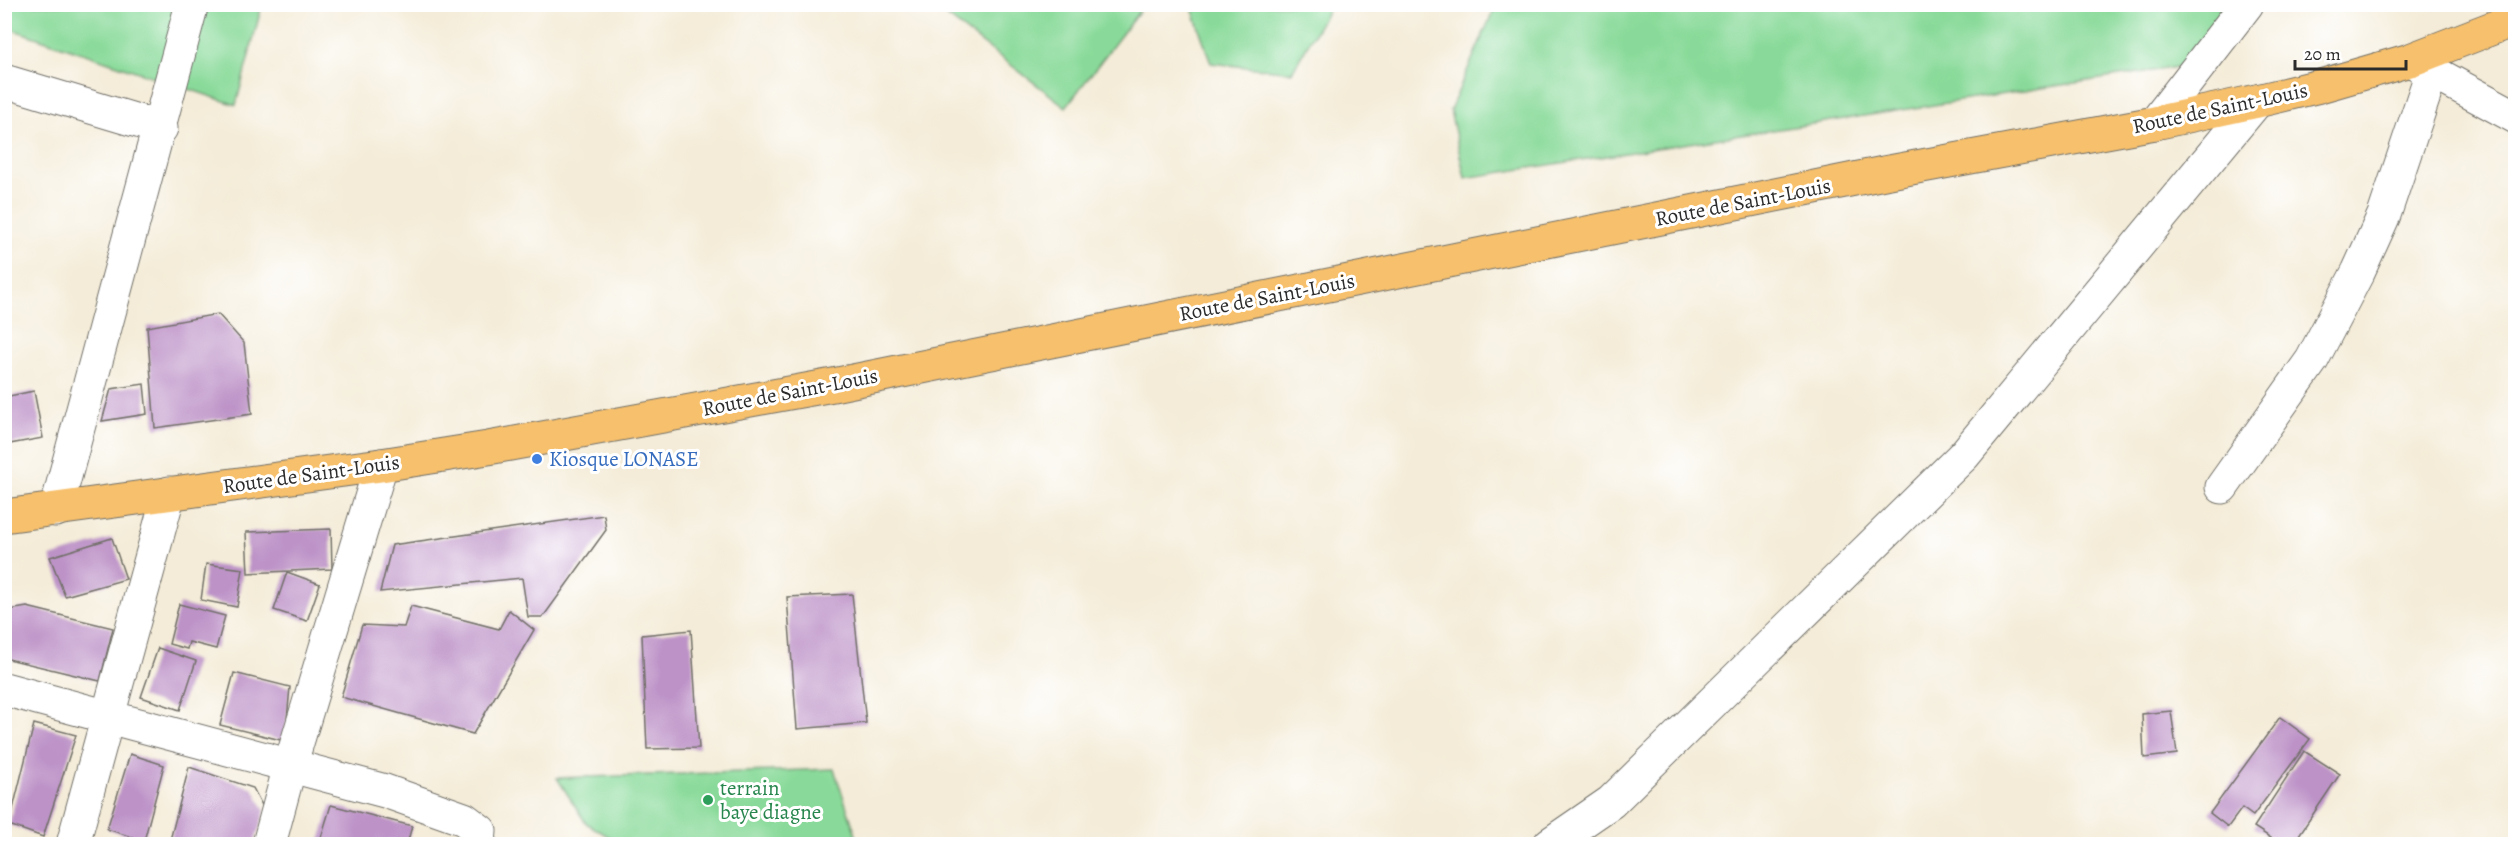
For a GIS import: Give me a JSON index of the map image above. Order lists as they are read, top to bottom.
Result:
{
  "streets": {
    "main road": ["Route de Saint-Louis"]
  },
  "places": ["Kiosque LONASE", "terrain baye diagne"],
  "scale_bar": "20 m"
}
